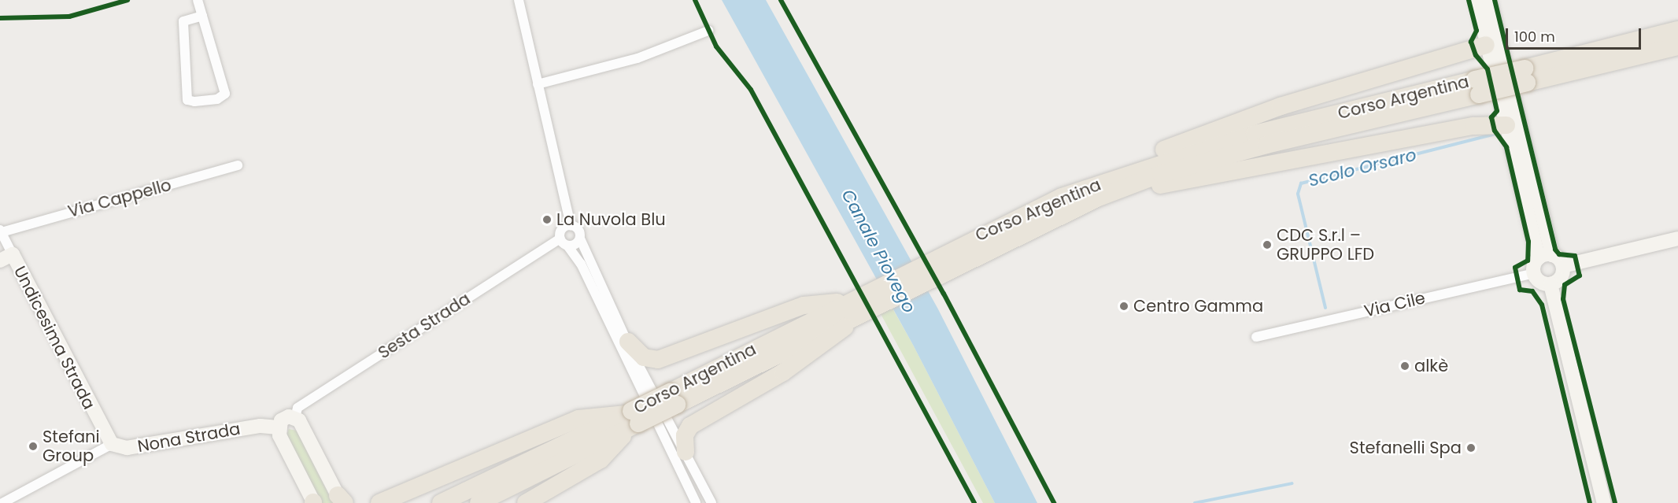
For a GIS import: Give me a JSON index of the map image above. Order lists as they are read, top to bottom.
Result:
{
  "streets": {
    "highway": ["Corso Argentina"],
    "street": [
      "Via Cappello",
      "Via Cile",
      "Sesta Strada",
      "Undicesima Strada",
      "Nona Strada"
    ]
  },
  "crossings": [
    ["Via Cappello", "Undicesima Strada"],
    ["Undicesima Strada", "Nona Strada"]
  ],
  "water": ["Scolo Orsaro", "Canale Piovego"],
  "places": [
    "La Nuvola Blu",
    "CDC S.r.l – GRUPPO LFD",
    "Centro Gamma",
    "alkè",
    "Stefani Group",
    "Stefanelli Spa"
  ],
  "scale_bar": "100 m"
}
